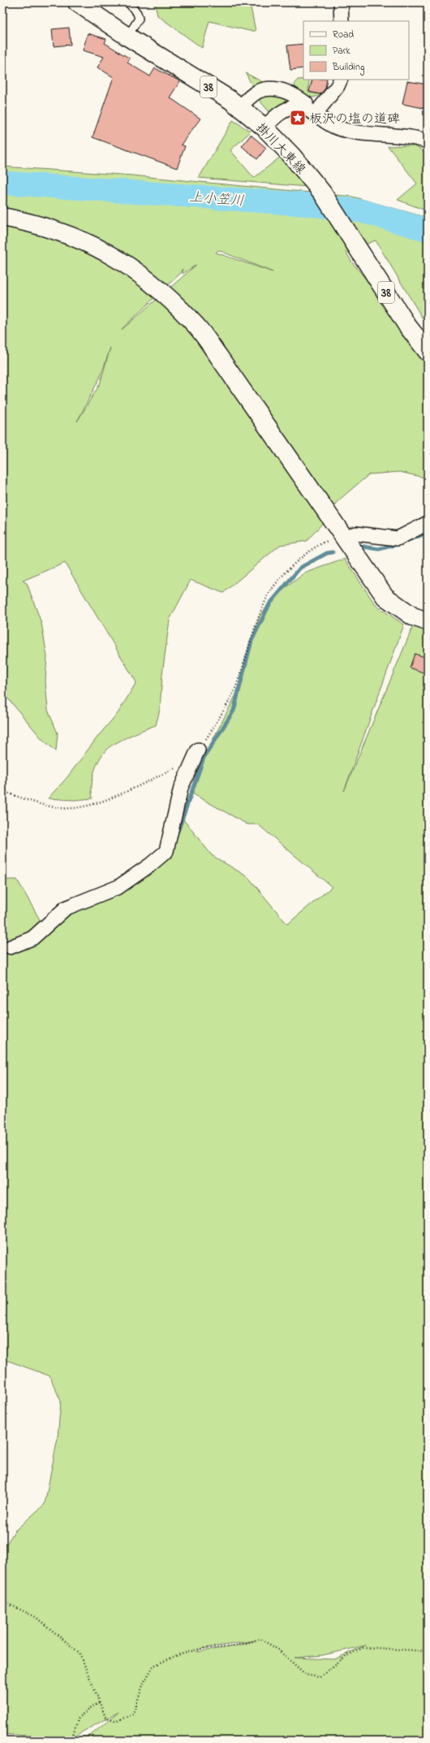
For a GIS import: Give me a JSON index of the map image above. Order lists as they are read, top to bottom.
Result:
{
  "streets": {
    "street": ["38", "掛川大東線"]
  },
  "water": ["上小笠川"],
  "places": {
    "place": ["板沢の塩の道碑"]
  },
  "legend": ["Road", "Park", "Building"]
}
